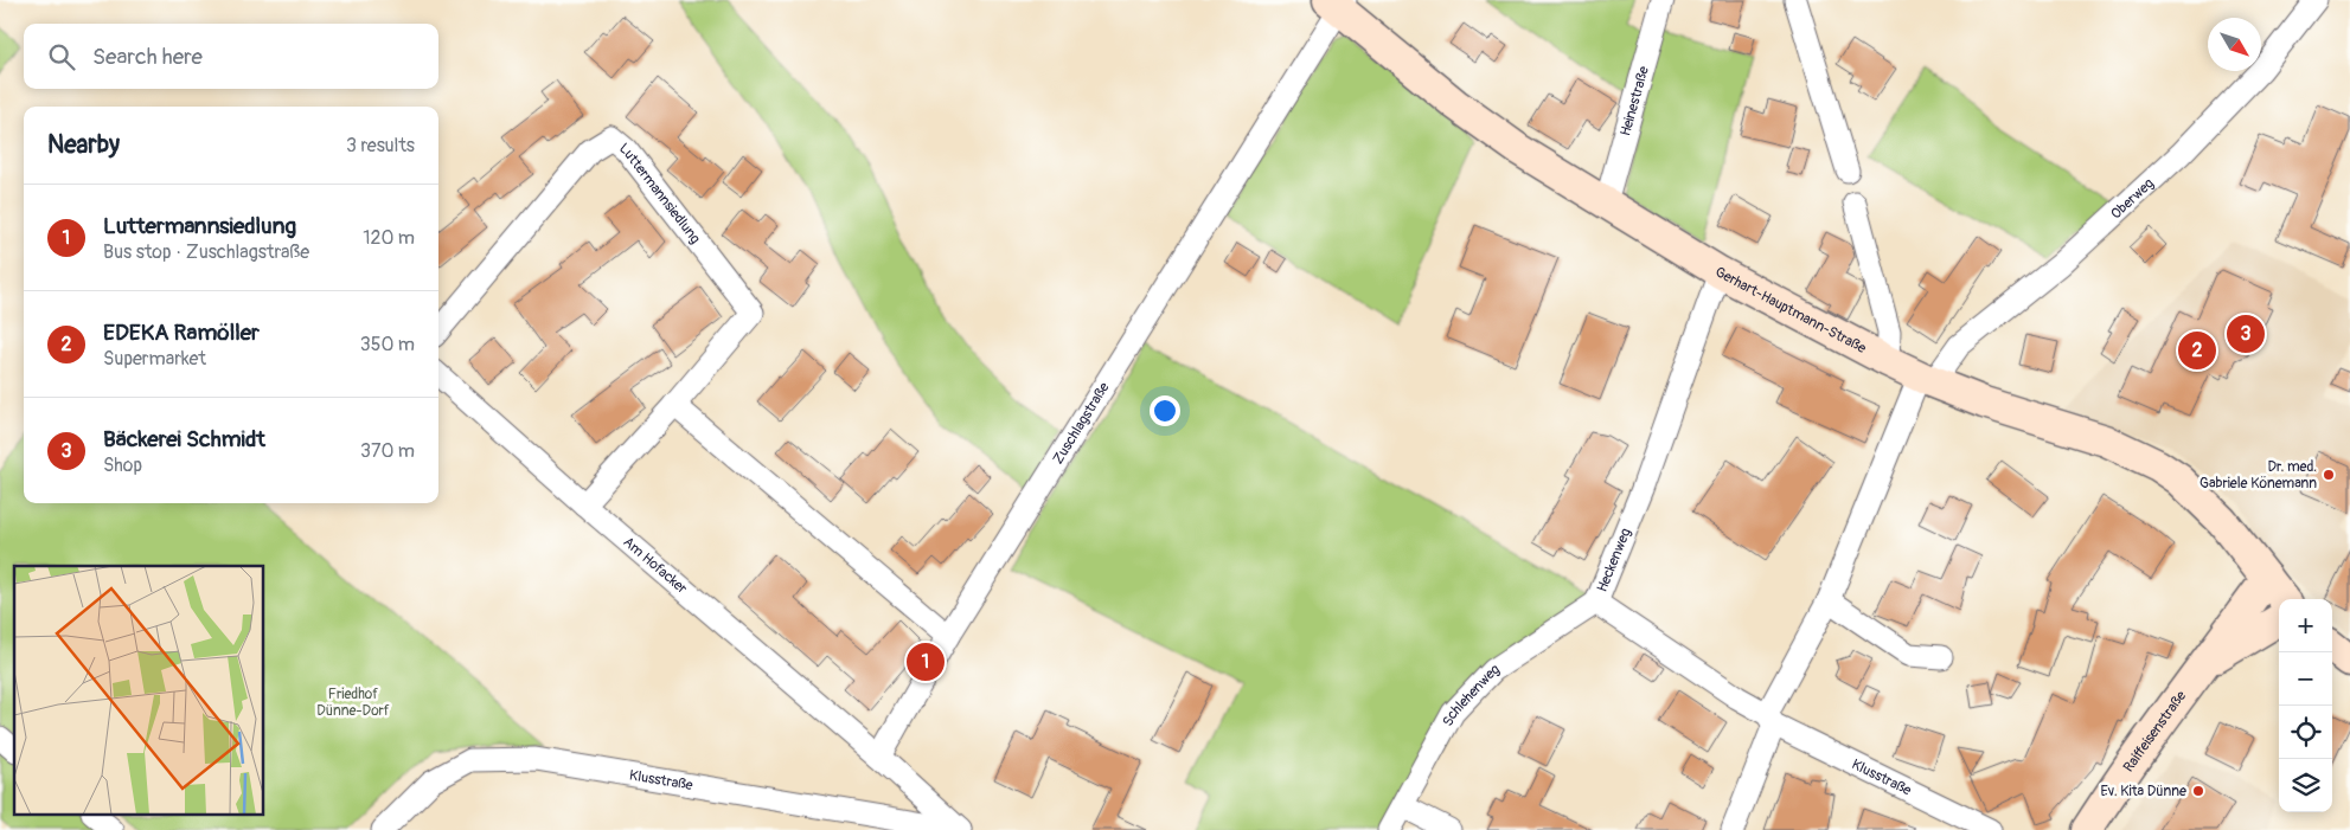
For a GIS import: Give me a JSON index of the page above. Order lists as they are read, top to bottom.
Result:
{
  "streets": {
    "street": [
      "Heinestraße",
      "Luttermannsiedlung",
      "Oberweg",
      "Gerhart-Hauptmann-Straße",
      "Zuschlagstraße",
      "Heckenweg",
      "Am Hofacker",
      "Schlehenweg",
      "Raiffeisenstraße",
      "Klusstraße"
    ]
  },
  "crossings": [
    ["Heinestraße", "Gerhart-Hauptmann-Straße"],
    ["Luttermannsiedlung", "Am Hofacker"],
    ["Oberweg", "Gerhart-Hauptmann-Straße"],
    ["Gerhart-Hauptmann-Straße", "Zuschlagstraße"],
    ["Gerhart-Hauptmann-Straße", "Heckenweg"],
    ["Gerhart-Hauptmann-Straße", "Raiffeisenstraße"],
    ["Zuschlagstraße", "Am Hofacker"],
    ["Heckenweg", "Schlehenweg"],
    ["Heckenweg", "Klusstraße"]
  ],
  "parks": ["Friedhof Dünne-Dorf"],
  "places": ["Dr. med. Gabriele Könemann", "Ev. Kita Dünne"],
  "north": "bottom right",
  "page": {
    "search": "Search here",
    "heading": ["Nearby", "3 results"],
    "list": [
      {
        "mark": "1",
        "name": "Luttermannsiedlung",
        "note": "Bus stop · Zuschlagstraße",
        "value": "120 m"
      },
      {
        "mark": "2",
        "name": "EDEKA Ramöller",
        "note": "Supermarket",
        "value": "350 m"
      },
      {
        "mark": "3",
        "name": "Bäckerei Schmidt",
        "note": "Shop",
        "value": "370 m"
      }
    ],
    "pins": ["3", "2", "1"],
    "map_buttons": ["+", "−"]
  }
}
